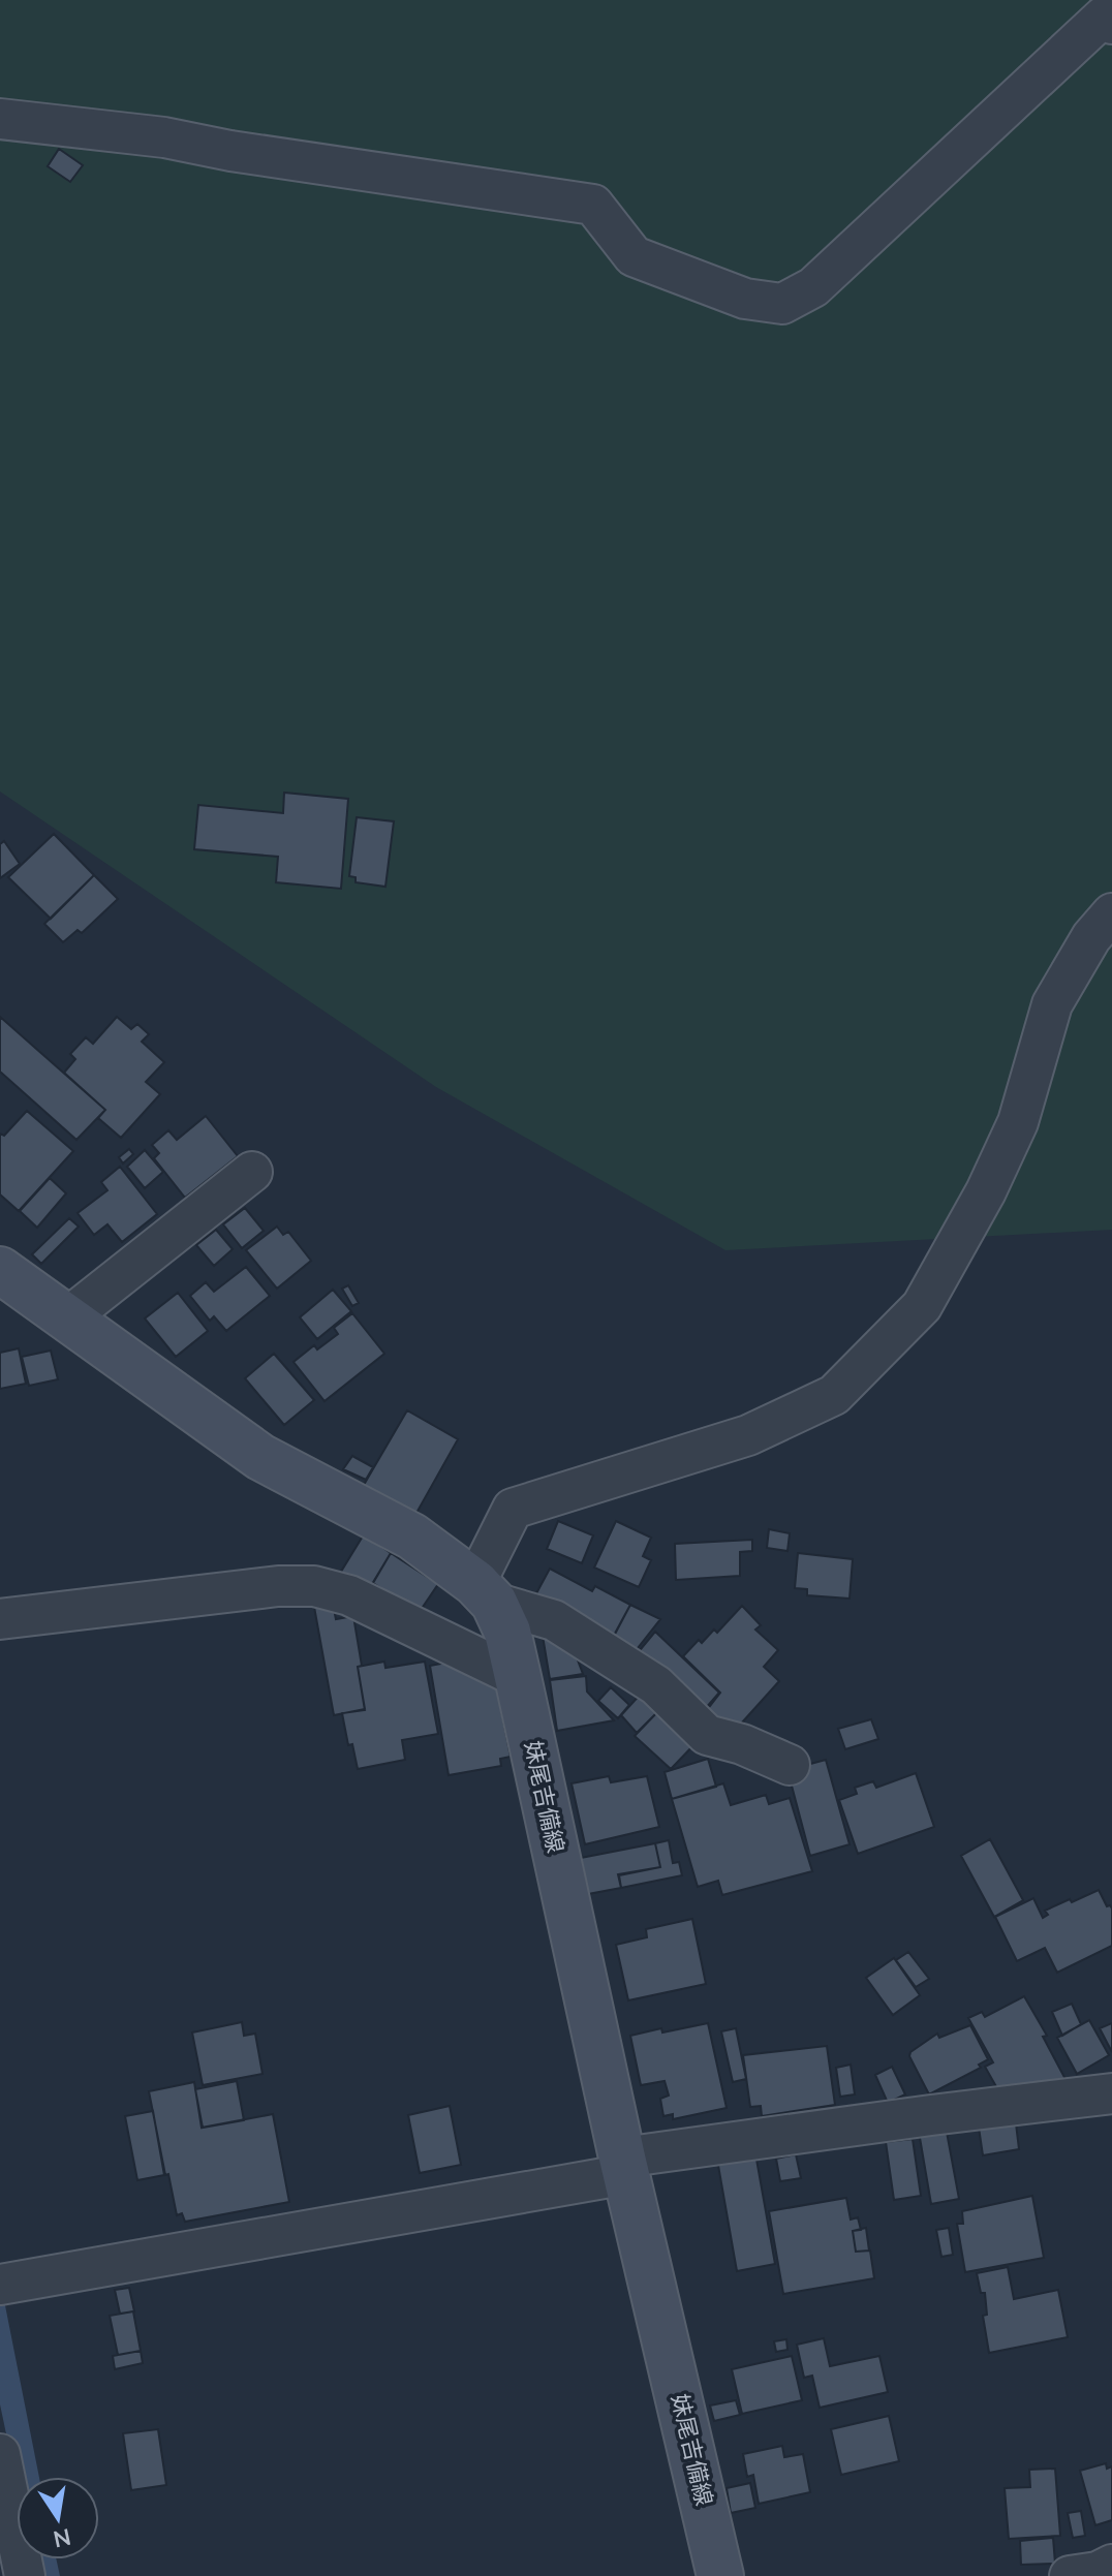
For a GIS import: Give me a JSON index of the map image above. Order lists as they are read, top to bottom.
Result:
{
  "streets": {
    "main road": ["妹尾吉備線"]
  },
  "north": "bottom"
}
